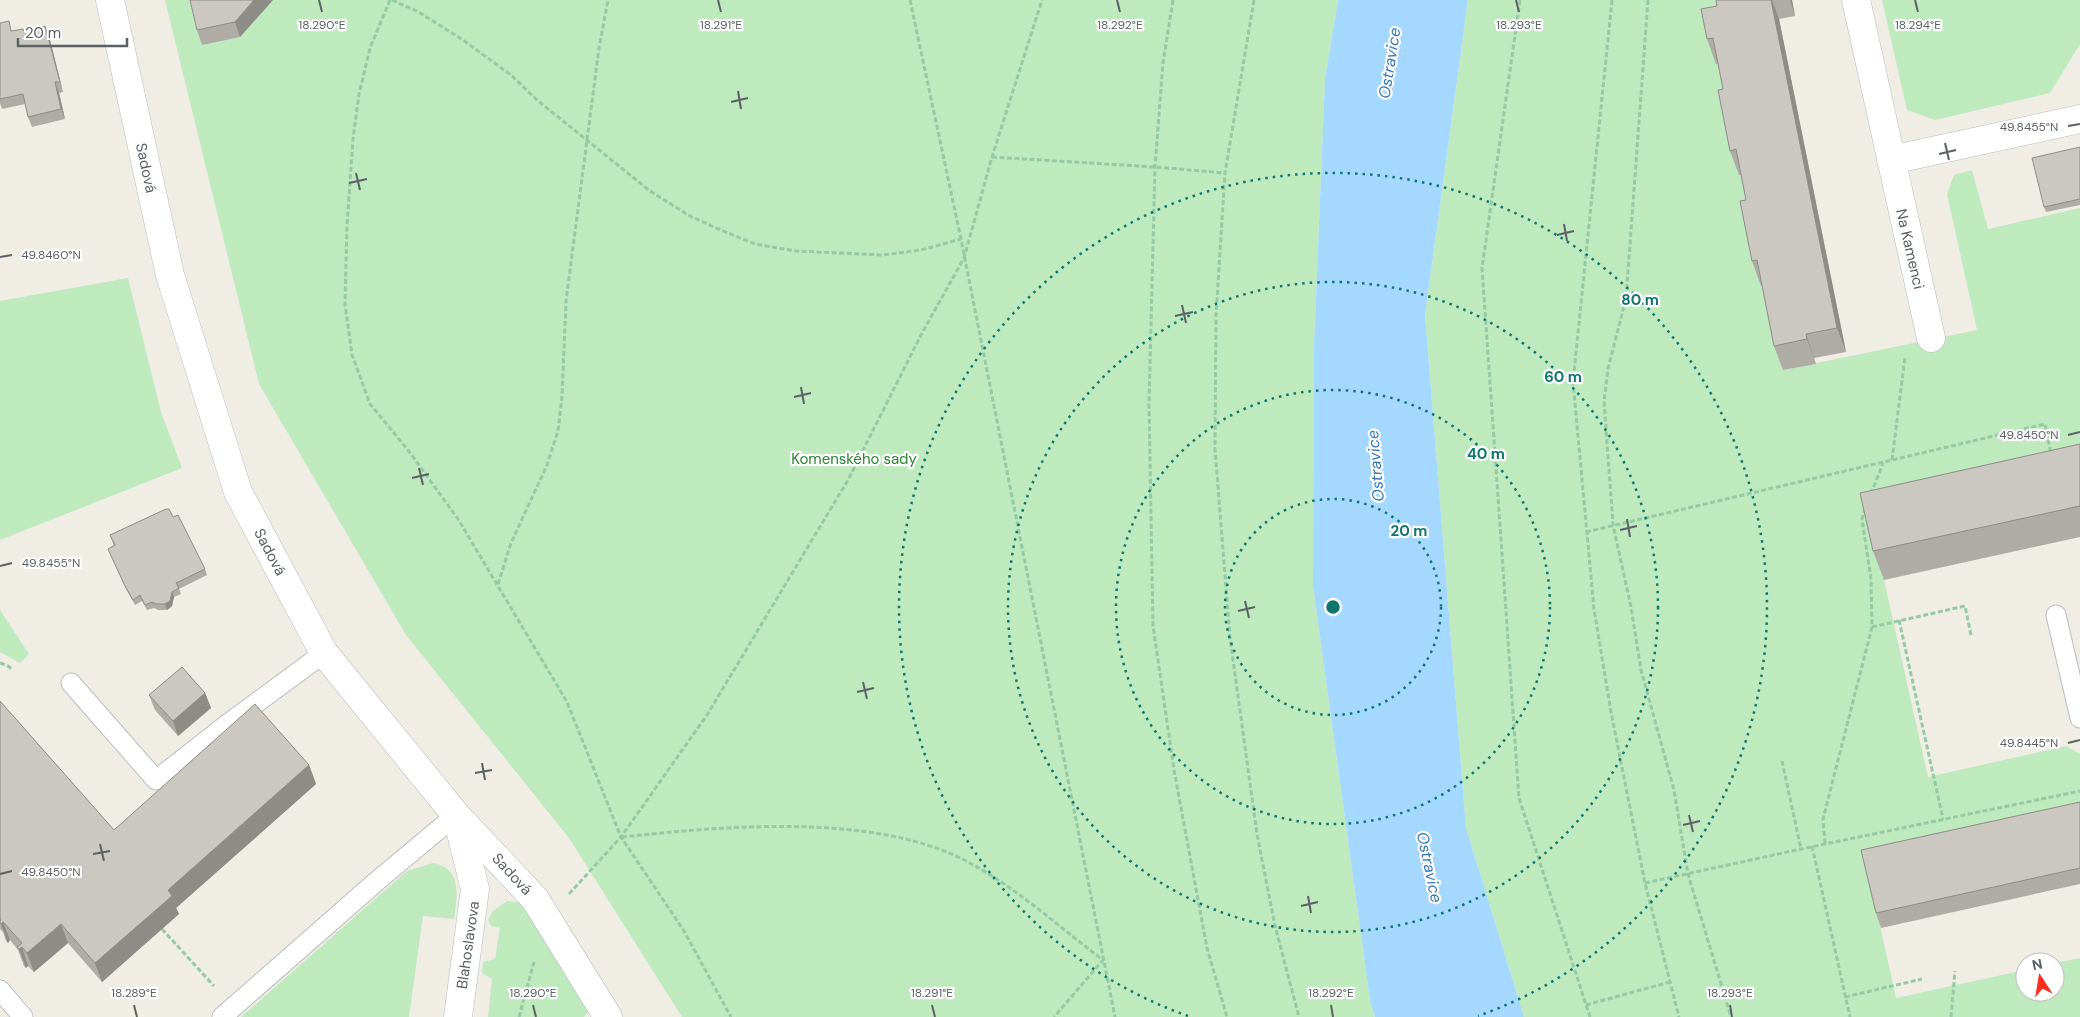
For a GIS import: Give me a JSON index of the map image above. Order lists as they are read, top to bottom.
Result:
{
  "streets": {
    "street": ["Sadová", "Na Kamenci", "Blahoslavova"]
  },
  "crossings": [
    ["Sadová", "Blahoslavova"]
  ],
  "water": ["Ostravice"],
  "parks": ["Komenského sady"],
  "scale_bar": "20 m",
  "north": "top",
  "coordinates": [
    "18.290°E",
    "18.291°E",
    "18.292°E",
    "18.293°E",
    "18.294°E",
    "49.8455°N",
    "49.8460°N",
    "49.8450°N",
    "49.8445°N",
    "18.289°E"
  ],
  "rings": [
    "80 m",
    "60 m",
    "40 m",
    "20 m"
  ]
}
